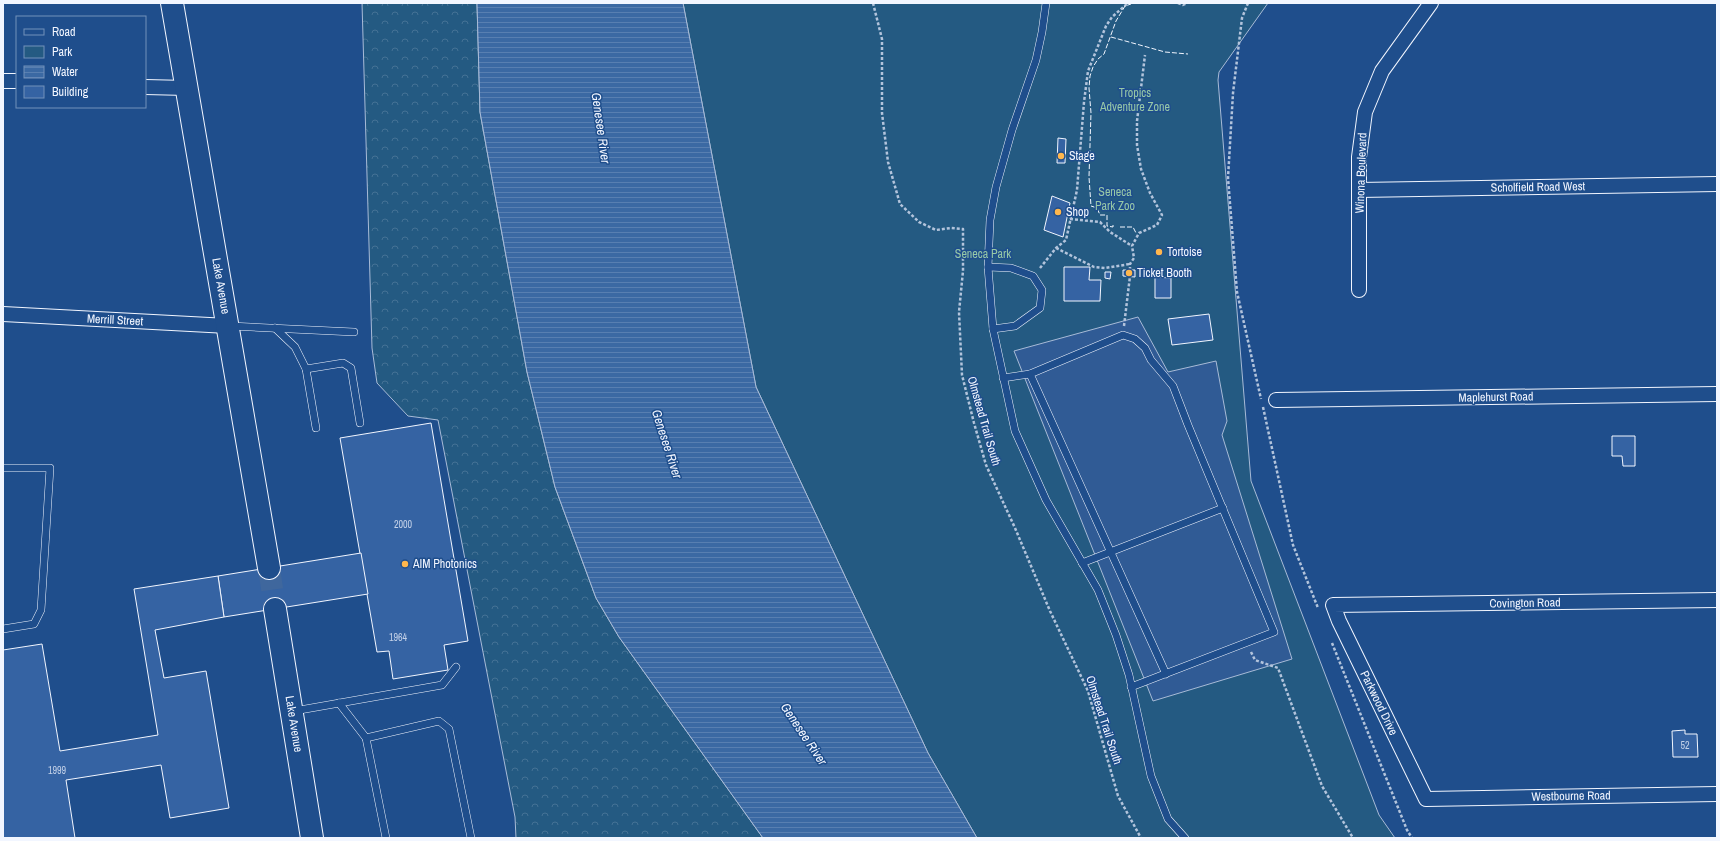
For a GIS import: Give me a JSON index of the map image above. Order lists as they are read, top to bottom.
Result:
{
  "streets": {
    "main road": ["Lake Avenue"],
    "street": [
      "Winona Boulevard",
      "Scholfield Road West",
      "Merrill Street",
      "Maplehurst Road",
      "Covington Road",
      "Parkwood Drive",
      "Westbourne Road"
    ],
    "path": ["Olmstead Trail South"]
  },
  "crossings": [
    ["Winona Boulevard", "Scholfield Road West"],
    ["Lake Avenue", "Merrill Street"],
    ["Covington Road", "Parkwood Drive"],
    ["Parkwood Drive", "Westbourne Road"]
  ],
  "water": ["Genesee River"],
  "parks": ["Tropics Adventure Zone", "Seneca Park Zoo", "Seneca Park"],
  "places": [
    "Stage",
    "Shop",
    "Tortoise",
    "Ticket Booth",
    "AIM Photonics"
  ],
  "house_numbers": [
    "2000",
    "1964",
    "52",
    "1999"
  ],
  "legend": [
    "Road",
    "Park",
    "Water",
    "Building"
  ]
}
